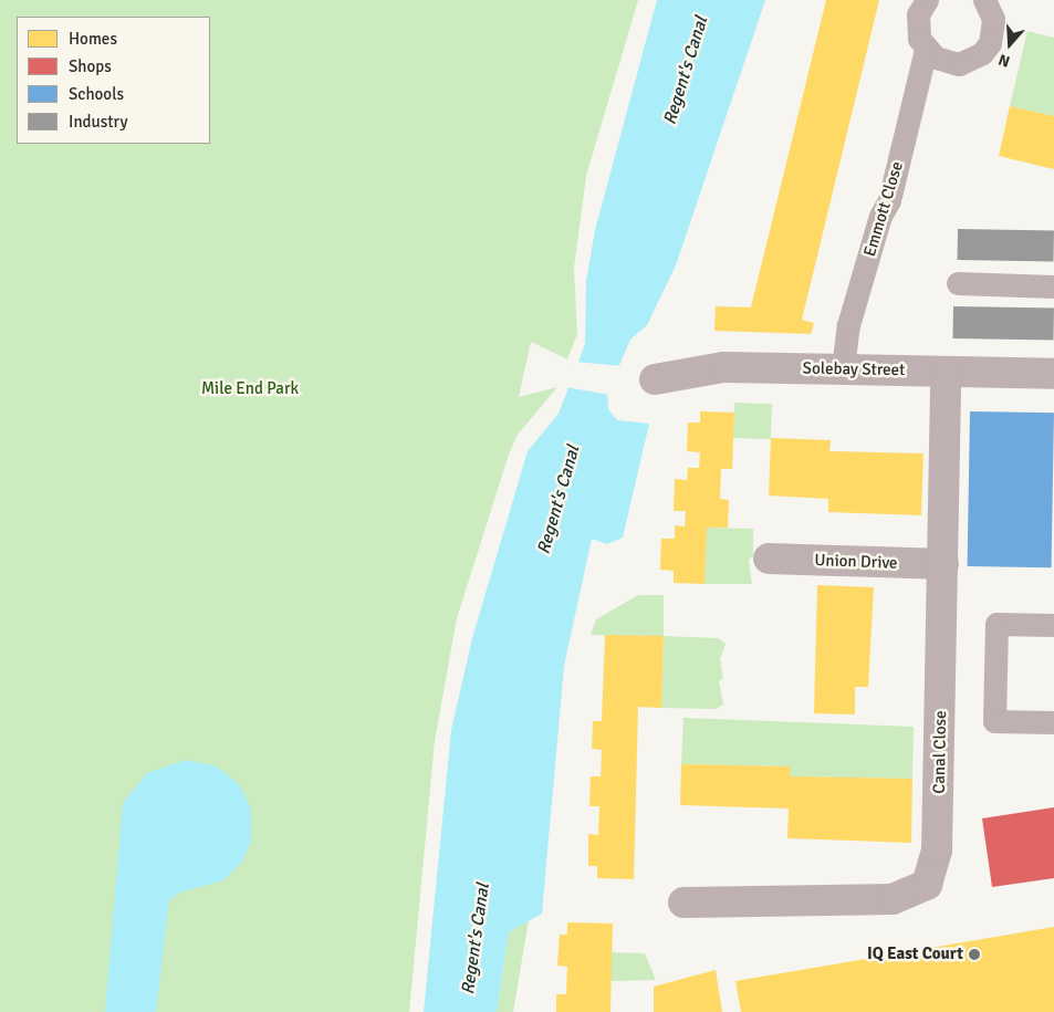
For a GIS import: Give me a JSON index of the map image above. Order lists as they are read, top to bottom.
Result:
{
  "streets": {
    "street": ["Solebay Street", "Union Drive", "Canal Close"],
    "lane": ["Emmott Close"]
  },
  "crossings": [
    ["Emmott Close", "Solebay Street"],
    ["Solebay Street", "Canal Close"],
    ["Union Drive", "Canal Close"]
  ],
  "water": ["Regent's Canal"],
  "parks": ["Mile End Park"],
  "places": ["IQ East Court"],
  "legend": [
    "Homes",
    "Shops",
    "Schools",
    "Industry"
  ],
  "north": "bottom"
}
